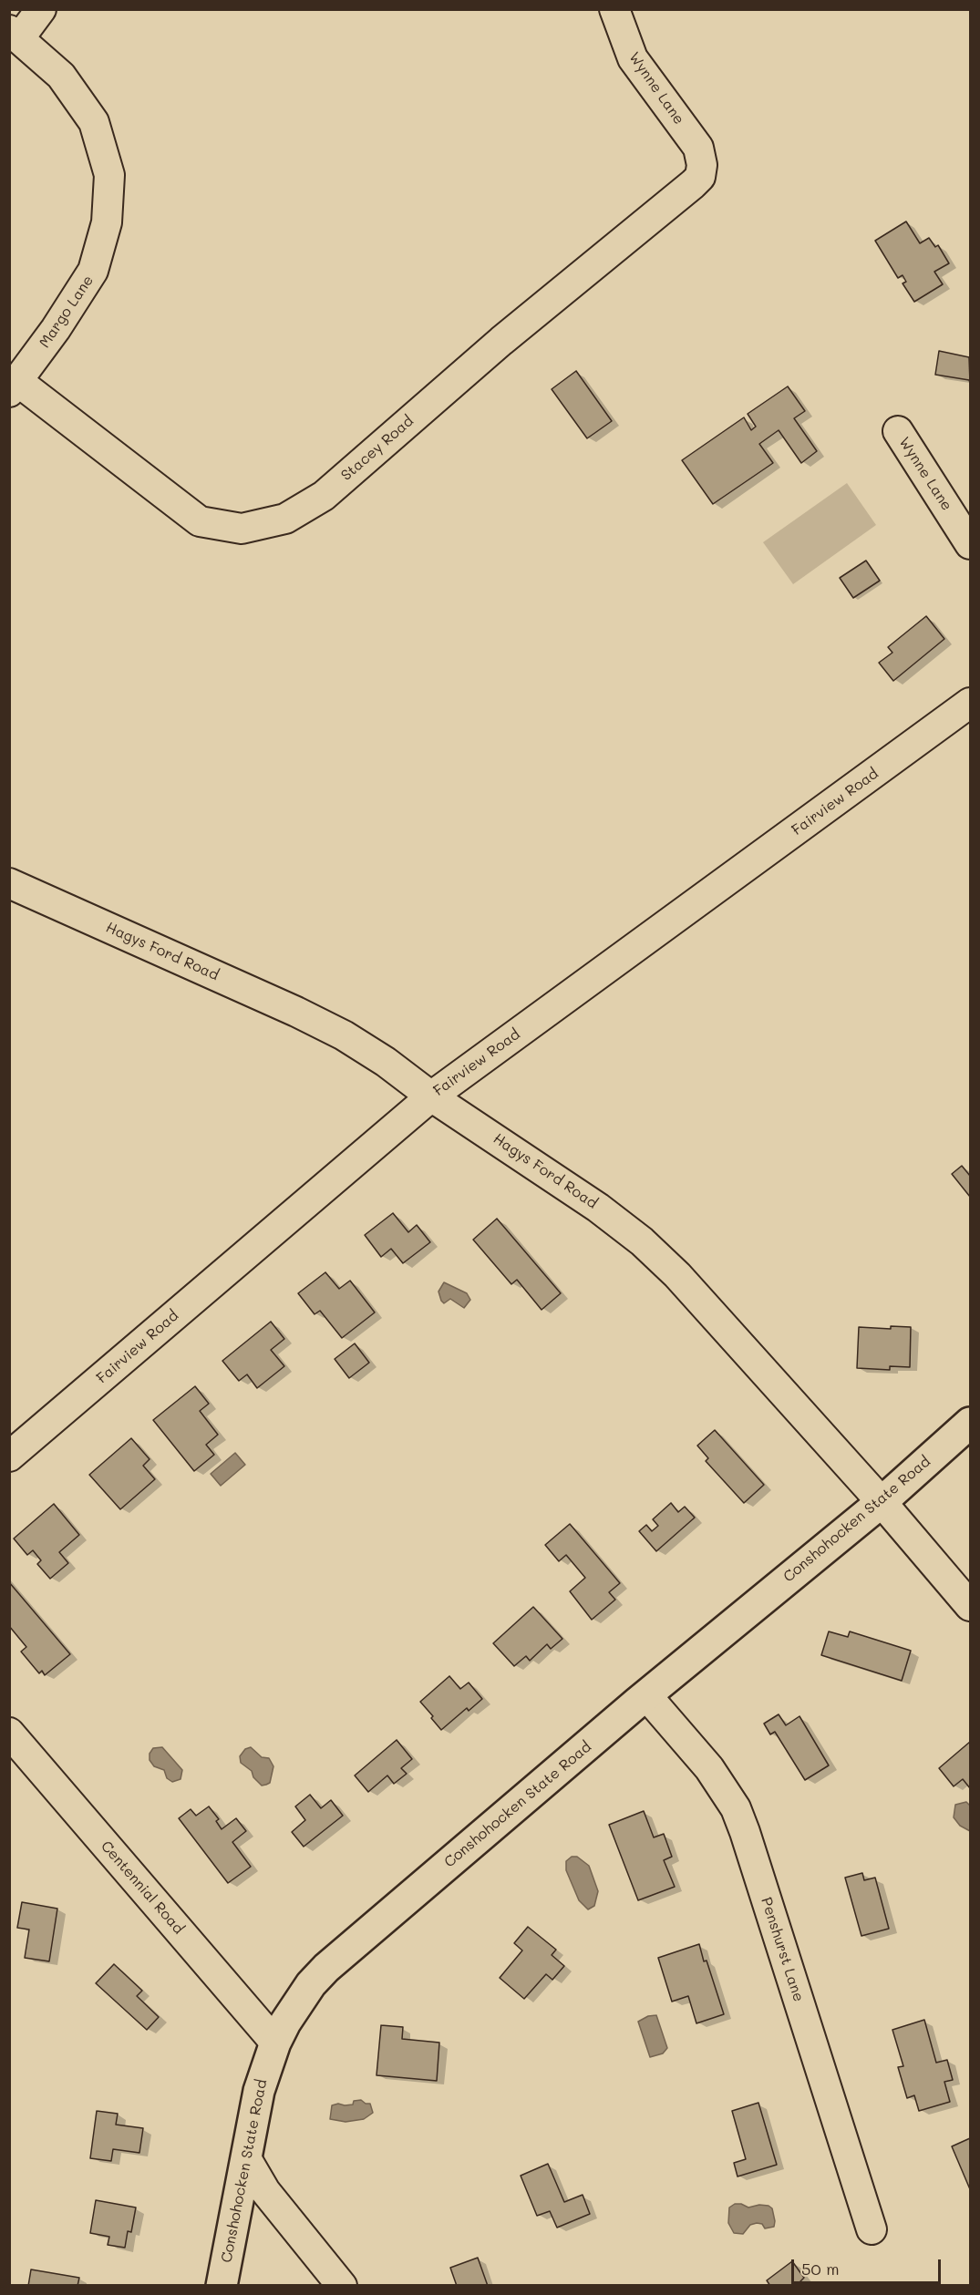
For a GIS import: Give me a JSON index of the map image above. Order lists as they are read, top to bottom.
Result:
{
  "streets": {
    "main road": ["Conshohocken State Road"],
    "street": [
      "Wynne Lane",
      "Margo Lane",
      "Stacey Road",
      "Fairview Road",
      "Hagys Ford Road",
      "Centennial Road",
      "Penshurst Lane"
    ]
  },
  "crossings": [
    ["Wynne Lane", "Stacey Road"],
    ["Margo Lane", "Stacey Road"],
    ["Fairview Road", "Hagys Ford Road"],
    ["Hagys Ford Road", "Conshohocken State Road"],
    ["Conshohocken State Road", "Centennial Road"],
    ["Conshohocken State Road", "Penshurst Lane"]
  ],
  "scale_bar": "50 m"
}
